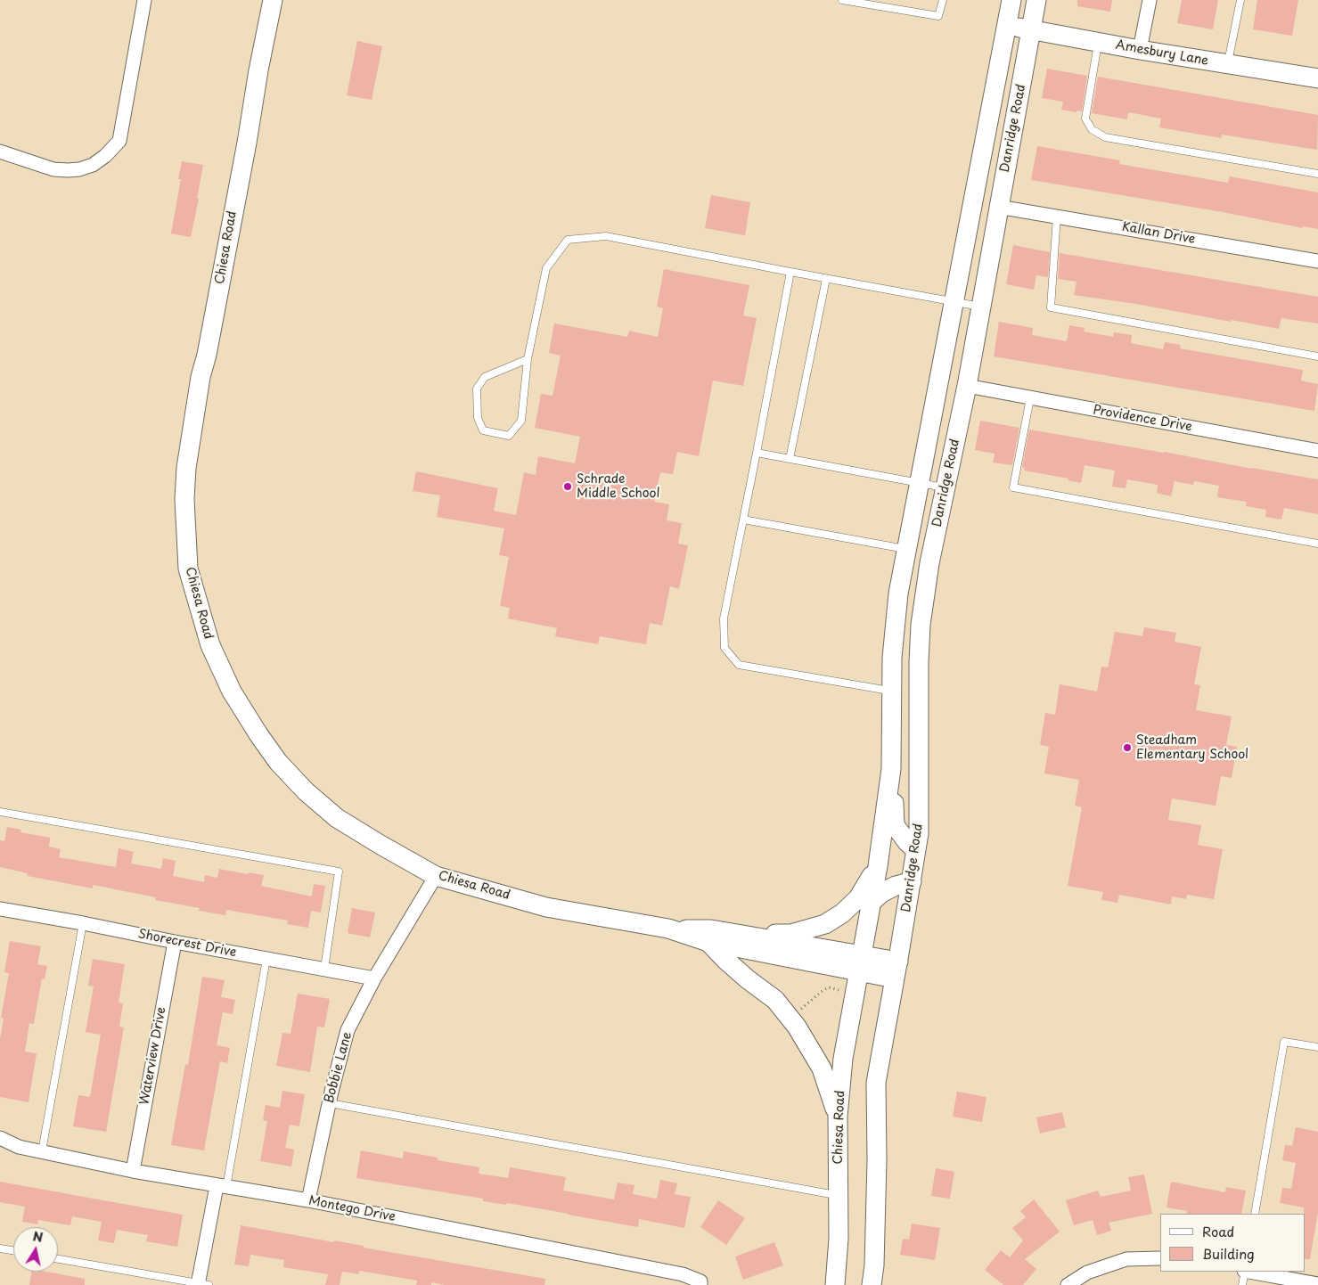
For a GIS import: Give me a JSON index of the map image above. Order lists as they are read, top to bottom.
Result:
{
  "streets": {
    "main road": ["Amesbury Lane", "Danridge Road", "Chiesa Road"],
    "street": [
      "Kallan Drive",
      "Providence Drive",
      "Shorecrest Drive",
      "Waterview Drive",
      "Bobbie Lane",
      "Montego Drive"
    ]
  },
  "crossings": [
    ["Amesbury Lane", "Danridge Road"],
    ["Danridge Road", "Kallan Drive"],
    ["Danridge Road", "Chiesa Road"],
    ["Danridge Road", "Providence Drive"],
    ["Chiesa Road", "Bobbie Lane"],
    ["Shorecrest Drive", "Waterview Drive"],
    ["Shorecrest Drive", "Bobbie Lane"],
    ["Waterview Drive", "Montego Drive"],
    ["Bobbie Lane", "Montego Drive"]
  ],
  "places": ["Schrade Middle School", "Steadham Elementary School"],
  "legend": ["Road", "Building"],
  "north": "top"
}
